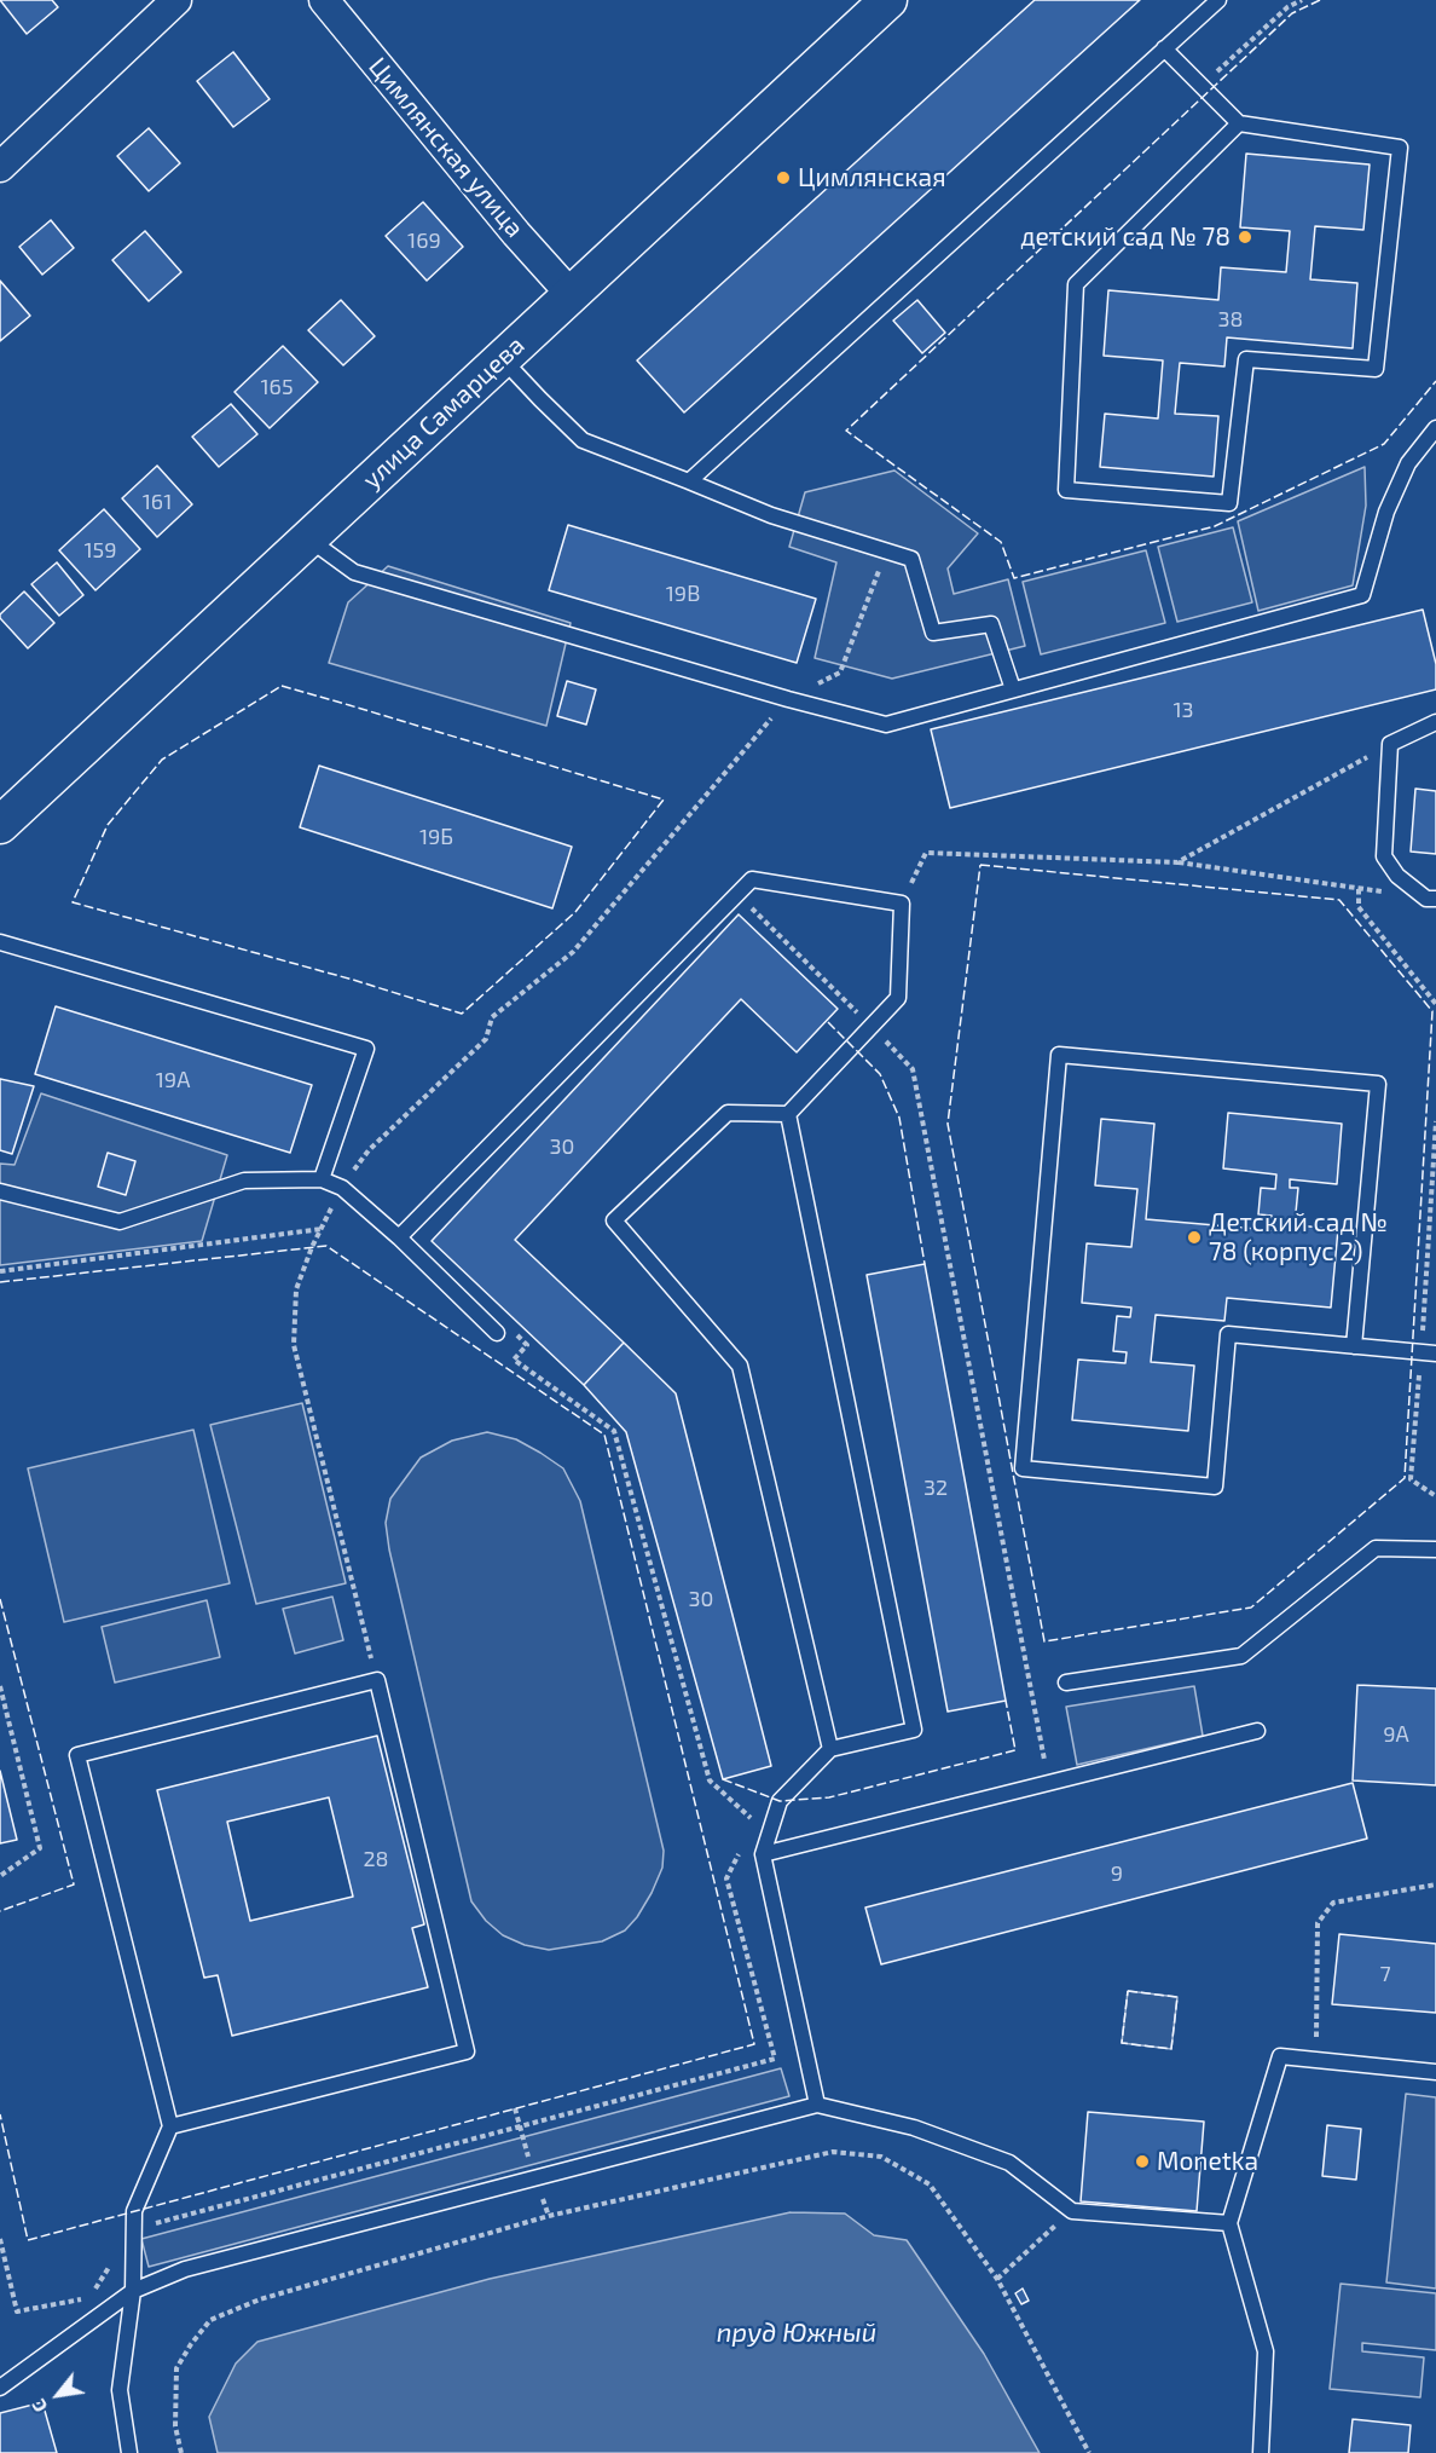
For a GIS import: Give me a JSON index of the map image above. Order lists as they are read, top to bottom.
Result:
{
  "streets": {
    "street": ["Цимлянская улица", "улица Самарцева"]
  },
  "crossings": [
    ["Цимлянская улица", "улица Самарцева"]
  ],
  "water": ["пруд Южный"],
  "places": [
    "Цимлянская",
    "детский сад № 78",
    "Детский сад № 78 (корпус 2)",
    "Monetka"
  ],
  "house_numbers": [
    "169",
    "38",
    "165",
    "161",
    "159",
    "19В",
    "13",
    "19Б",
    "19А",
    "30",
    "32",
    "30",
    "9А",
    "28",
    "9",
    "7"
  ],
  "north": "bottom left"
}
